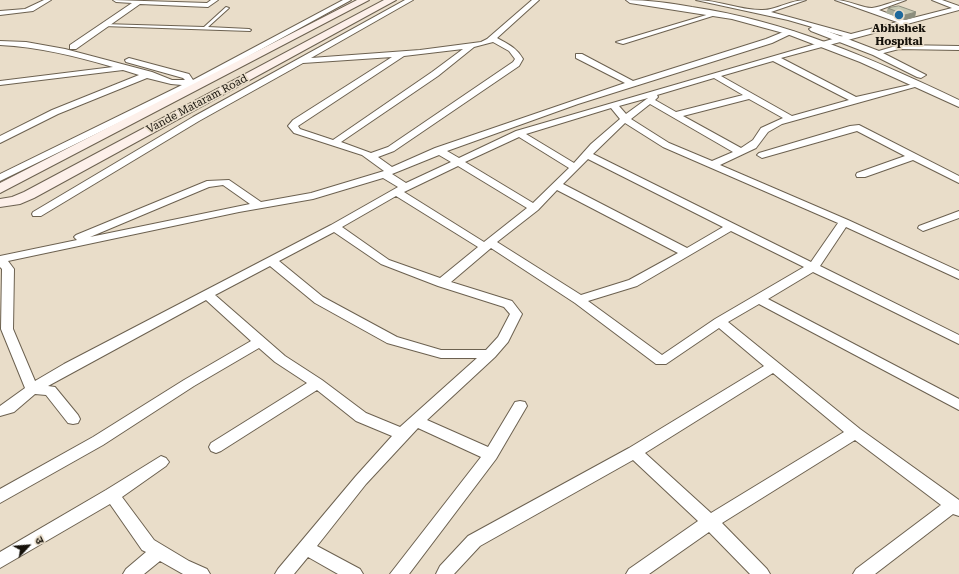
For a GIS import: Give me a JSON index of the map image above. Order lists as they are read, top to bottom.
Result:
{
  "streets": {
    "main road": ["Vande Mataram Road"]
  },
  "places": ["Abhishek Hospital"],
  "north": "top right"
}
